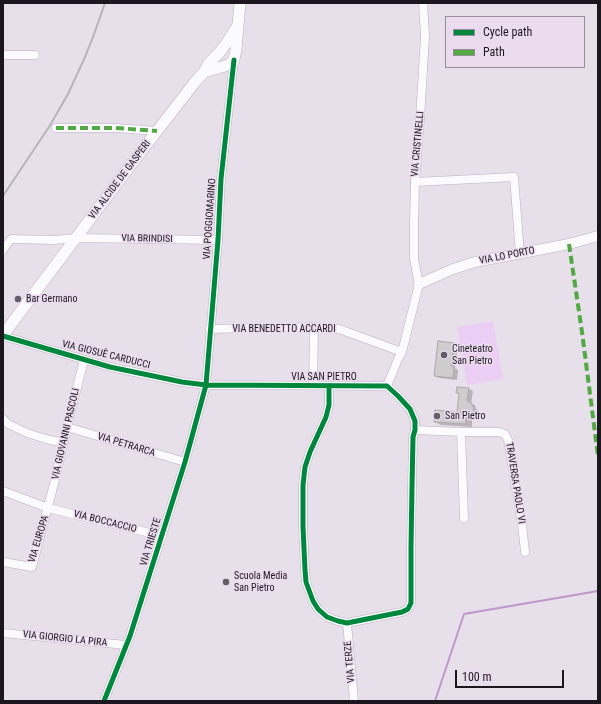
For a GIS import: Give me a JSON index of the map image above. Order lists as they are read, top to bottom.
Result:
{
  "streets": {
    "main road": ["VIA ALCIDE DE GASPERI", "VIA POGGIOMARINO"],
    "street": [
      "VIA CRISTINELLI",
      "VIA BRINDISI",
      "VIA LO PORTO",
      "VIA BENEDETTO ACCARDI",
      "VIA GIOSUÈ CARDUCCI",
      "VIA SAN PIETRO",
      "VIA GIOVANNI PASCOLI",
      "VIA PETRARCA",
      "TRAVERSA PAOLO VI",
      "VIA BOCCACCIO",
      "VIA EUROPA",
      "VIA TRIESTE",
      "VIA GIORGIO LA PIRA",
      "VIA TERZE"
    ]
  },
  "crossings": [
    ["VIA CRISTINELLI", "VIA LO PORTO"],
    ["VIA ALCIDE DE GASPERI", "VIA POGGIOMARINO"],
    ["VIA ALCIDE DE GASPERI", "VIA BRINDISI"],
    ["VIA ALCIDE DE GASPERI", "VIA GIOSUÈ CARDUCCI"],
    ["VIA POGGIOMARINO", "VIA BRINDISI"],
    ["VIA POGGIOMARINO", "VIA BENEDETTO ACCARDI"],
    ["VIA POGGIOMARINO", "VIA GIOSUÈ CARDUCCI"],
    ["VIA POGGIOMARINO", "VIA SAN PIETRO"],
    ["VIA POGGIOMARINO", "VIA TRIESTE"],
    ["VIA GIOSUÈ CARDUCCI", "VIA SAN PIETRO"],
    ["VIA GIOSUÈ CARDUCCI", "VIA GIOVANNI PASCOLI"],
    ["VIA GIOSUÈ CARDUCCI", "VIA TRIESTE"],
    ["VIA SAN PIETRO", "VIA TRIESTE"],
    ["VIA GIOVANNI PASCOLI", "VIA PETRARCA"],
    ["VIA GIOVANNI PASCOLI", "VIA BOCCACCIO"],
    ["VIA GIOVANNI PASCOLI", "VIA EUROPA"],
    ["VIA PETRARCA", "VIA TRIESTE"],
    ["VIA BOCCACCIO", "VIA EUROPA"],
    ["VIA BOCCACCIO", "VIA TRIESTE"],
    ["VIA TRIESTE", "VIA GIORGIO LA PIRA"]
  ],
  "places": [
    "Bar Germano",
    "Cineteatro San Pietro",
    "San Pietro",
    "Scuola Media San Pietro"
  ],
  "legend": ["Cycle path", "Path"],
  "scale_bar": "100 m"
}
